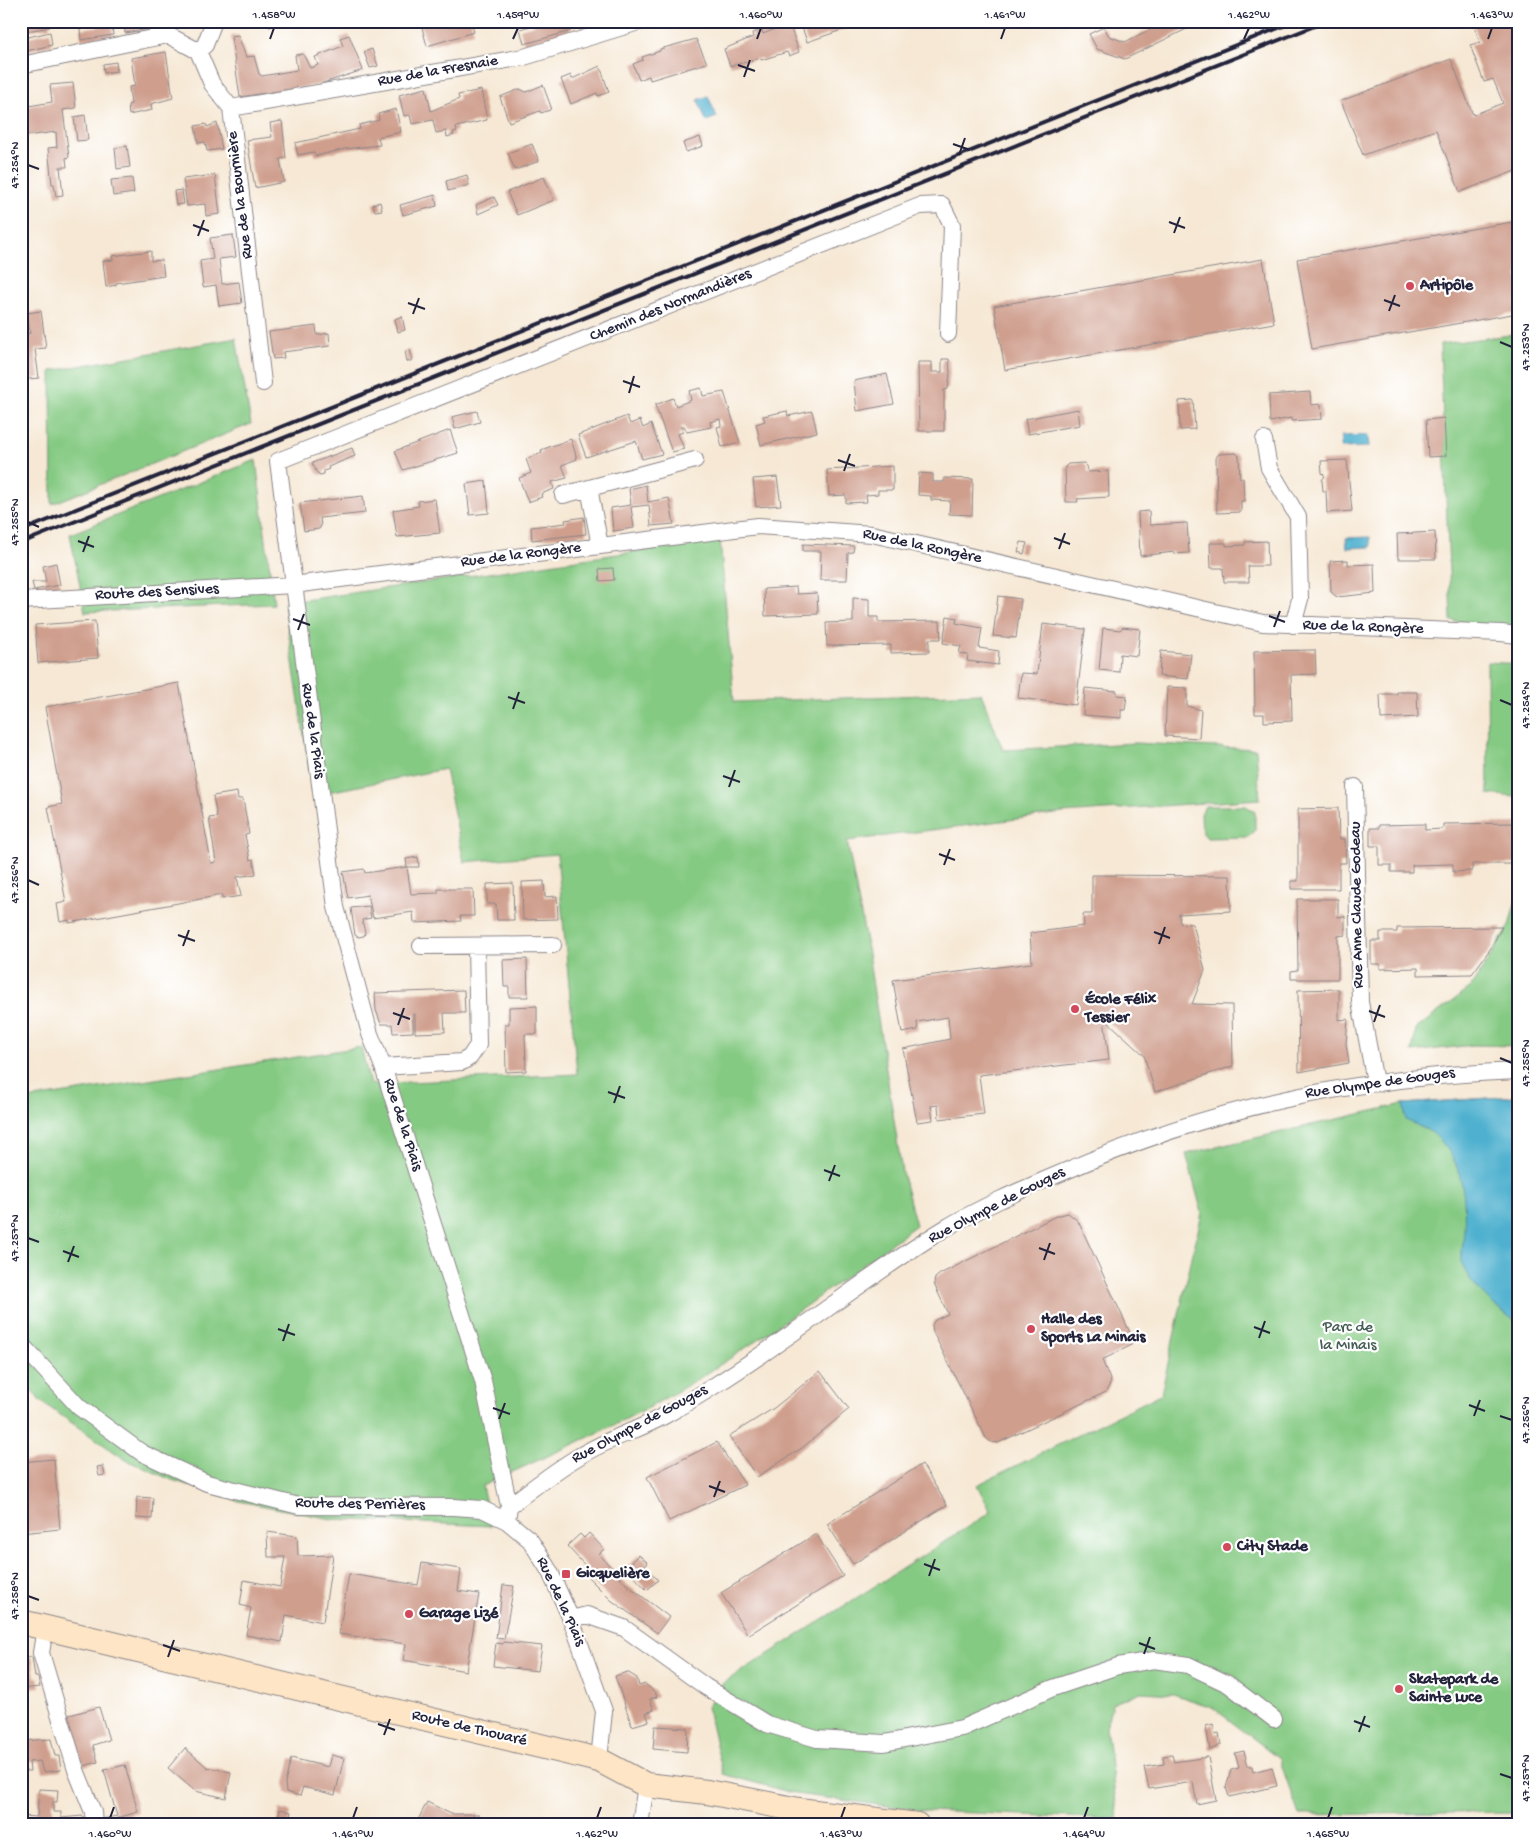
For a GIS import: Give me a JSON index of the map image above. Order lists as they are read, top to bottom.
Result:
{
  "streets": {
    "street": [
      "Rue de la Fresnaie",
      "Rue de la Bournière",
      "Chemin des Normandières",
      "Rue de la Rongère",
      "Route des Sensives",
      "Rue de la Piais",
      "Rue Anne Claude Godeau",
      "Rue Olympe de Gouges",
      "Route des Perrières",
      "Route de Thouaré"
    ]
  },
  "crossings": [
    ["Rue de la Fresnaie", "Rue de la Bournière"],
    ["Chemin des Normandières", "Rue de la Piais"],
    ["Rue de la Rongère", "Route des Sensives"],
    ["Rue de la Rongère", "Rue de la Piais"],
    ["Route des Sensives", "Rue de la Piais"],
    ["Rue de la Piais", "Rue Olympe de Gouges"],
    ["Rue de la Piais", "Route des Perrières"],
    ["Rue de la Piais", "Route de Thouaré"],
    ["Rue Anne Claude Godeau", "Rue Olympe de Gouges"],
    ["Rue Olympe de Gouges", "Route des Perrières"]
  ],
  "parks": ["Parc de la Minais"],
  "places": {
    "other": [
      "Artipôle",
      "École Félix Tessier",
      "Halle des Sports La Minais",
      "City Stade",
      "Garage Lizé",
      "Skatepark de Sainte Luce"
    ],
    "transit": ["Gicquelière"]
  },
  "coordinates": [
    "1.458°W",
    "1.459°W",
    "1.460°W",
    "1.461°W",
    "1.462°W",
    "1.463°W",
    "47.254°N",
    "47.253°N",
    "47.255°N",
    "47.256°N",
    "47.257°N",
    "47.258°N",
    "1.464°W",
    "1.465°W"
  ]
}
